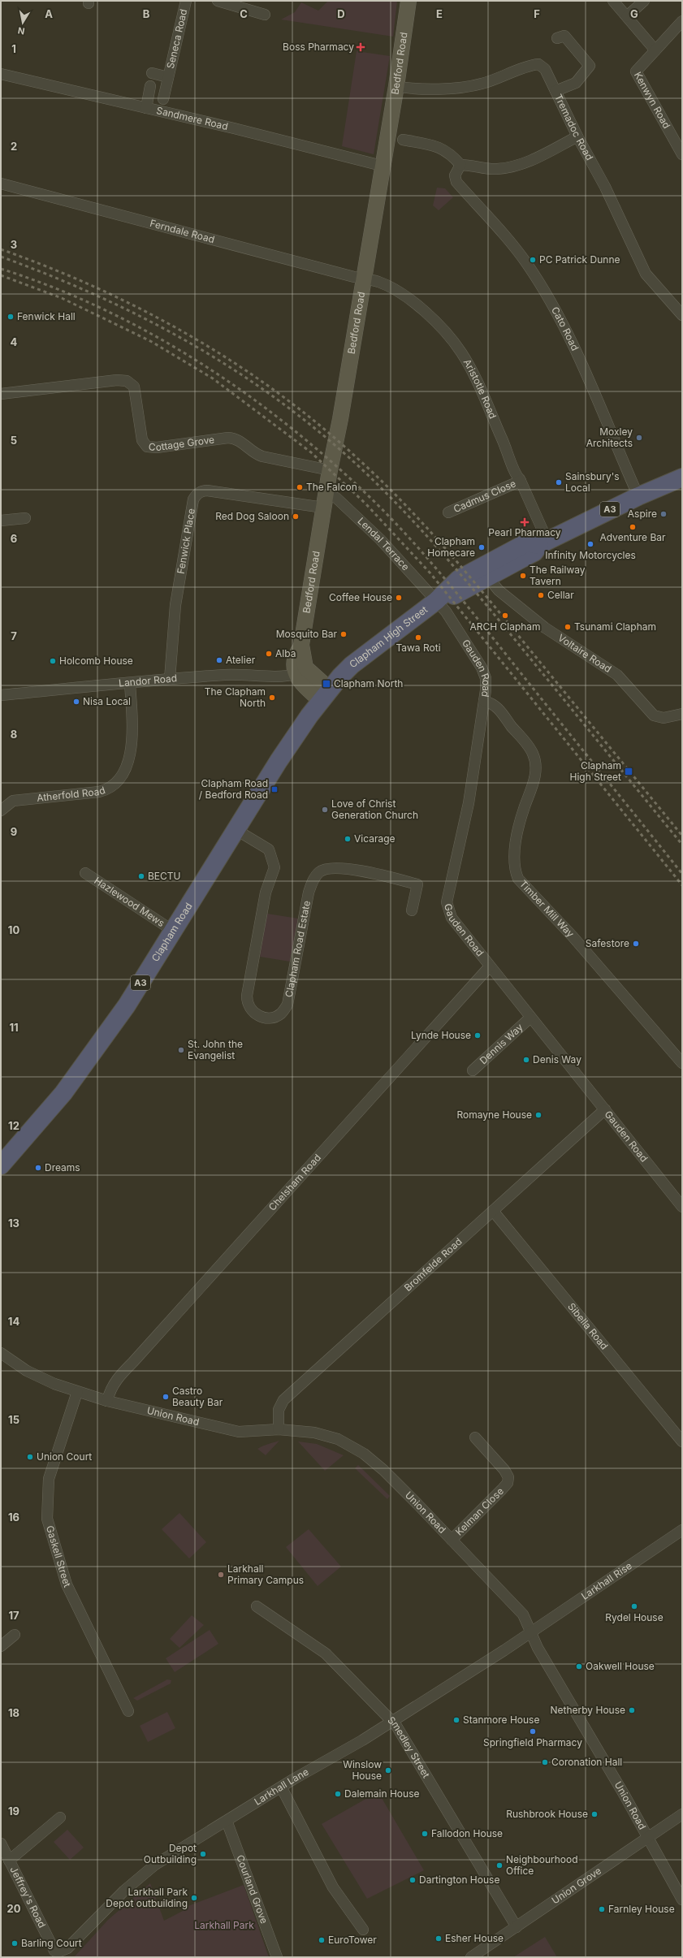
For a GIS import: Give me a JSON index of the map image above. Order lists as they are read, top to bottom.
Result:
{
  "streets": {
    "highway": ["A3", "Clapham High Street", "Clapham Road"],
    "main road": ["Bedford Road"],
    "street": [
      "Seneca Road",
      "Kenwyn Road",
      "Sandmere Road",
      "Tremadoc Road",
      "Ferndale Road",
      "Cato Road",
      "Aristotle Road",
      "Cottage Grove",
      "Cadmus Close",
      "Fenwick Place",
      "Lendal Terrace",
      "Voltaire Road",
      "Gauden Road",
      "Landor Road",
      "Atherfold Road",
      "Hazlewood Mews",
      "Timber Mill Way",
      "Clapham Road Estate",
      "Dennis Way",
      "Chelsham Road",
      "Bromfelde Road",
      "Sibella Road",
      "Union Road",
      "Kelman Close",
      "Gaskell Street",
      "Larkhall Rise",
      "Smedley Street",
      "Larkhall Lane",
      "Union Grove",
      "Courland Grove",
      "Jeffrey's Road"
    ]
  },
  "crossings": [
    ["Bedford Road", "Sandmere Road"],
    ["Bedford Road", "Tremadoc Road"],
    ["Bedford Road", "Ferndale Road"],
    ["Bedford Road", "Aristotle Road"],
    ["Bedford Road", "Cottage Grove"],
    ["Bedford Road", "Fenwick Place"],
    ["Bedford Road", "Lendal Terrace"],
    ["Bedford Road", "Clapham High Street"],
    ["Bedford Road", "Landor Road"],
    ["Bedford Road", "Clapham Road"],
    ["Ferndale Road", "Aristotle Road"],
    ["Cato Road", "Clapham High Street"],
    ["Aristotle Road", "Cadmus Close"],
    ["Aristotle Road", "Clapham High Street"],
    ["Fenwick Place", "Lendal Terrace"],
    ["Fenwick Place", "Landor Road"],
    ["Lendal Terrace", "Clapham High Street"],
    ["Lendal Terrace", "Gauden Road"],
    ["Clapham High Street", "Voltaire Road"],
    ["Clapham High Street", "Gauden Road"],
    ["Clapham High Street", "Clapham Road"],
    ["Gauden Road", "Timber Mill Way"],
    ["Gauden Road", "Dennis Way"],
    ["Gauden Road", "Chelsham Road"],
    ["Gauden Road", "Bromfelde Road"],
    ["Landor Road", "Atherfold Road"],
    ["Hazlewood Mews", "Clapham Road"],
    ["Clapham Road", "Clapham Road Estate"],
    ["Chelsham Road", "Union Road"],
    ["Bromfelde Road", "Sibella Road"],
    ["Bromfelde Road", "Union Road"],
    ["Union Road", "Kelman Close"],
    ["Union Road", "Gaskell Street"],
    ["Union Road", "Larkhall Rise"],
    ["Union Road", "Larkhall Lane"],
    ["Union Road", "Union Grove"],
    ["Larkhall Rise", "Larkhall Lane"],
    ["Smedley Street", "Larkhall Lane"],
    ["Smedley Street", "Union Grove"],
    ["Larkhall Lane", "Courland Grove"],
    ["Larkhall Lane", "Jeffrey's Road"]
  ],
  "parks": ["Larkhall Park"],
  "places": {
    "health": ["Boss Pharmacy", "Pearl Pharmacy"],
    "other": [
      "PC Patrick Dunne",
      "Fenwick Hall",
      "Moxley Architects",
      "Sainsbury's Local",
      "The Falcon",
      "Aspire",
      "Red Dog Saloon",
      "Adventure Bar",
      "Infinity Motorcycles",
      "Clapham Homecare",
      "The Railway Tavern",
      "Cellar",
      "Coffee House",
      "ARCH Clapham",
      "Tsunami Clapham",
      "Mosquito Bar",
      "Tawa Roti",
      "Alba",
      "Atelier",
      "Holcomb House",
      "The Clapham North",
      "Nisa Local",
      "Love of Christ Generation Church",
      "Vicarage",
      "BECTU",
      "Safestore",
      "Lynde House",
      "St. John the Evangelist",
      "Denis Way",
      "Romayne House",
      "Dreams",
      "Castro Beauty Bar",
      "Union Court",
      "Larkhall Primary Campus",
      "Rydel House",
      "Oakwell House",
      "Netherby House",
      "Stanmore House",
      "Springfield Pharmacy",
      "Coronation Hall",
      "Winslow House",
      "Dalemain House",
      "Rushbrook House",
      "Fallodon House",
      "Depot Outbuilding",
      "Neighbourhood Office",
      "Dartington House",
      "Larkhall Park Depot outbuilding",
      "Farnley House",
      "Esher House",
      "EuroTower",
      "Barling Court"
    ],
    "transit": ["Clapham North", "Clapham High Street", "Clapham Road / Bedford Road"]
  },
  "north": "bottom",
  "grid": {
    "columns": [
      "A",
      "B",
      "C",
      "D",
      "E",
      "F",
      "G"
    ],
    "rows": [
      "1",
      "2",
      "3",
      "4",
      "5",
      "6",
      "7",
      "8",
      "9",
      "10",
      "11",
      "12",
      "13",
      "14",
      "15",
      "16",
      "17",
      "18",
      "19",
      "20"
    ]
  }
}
